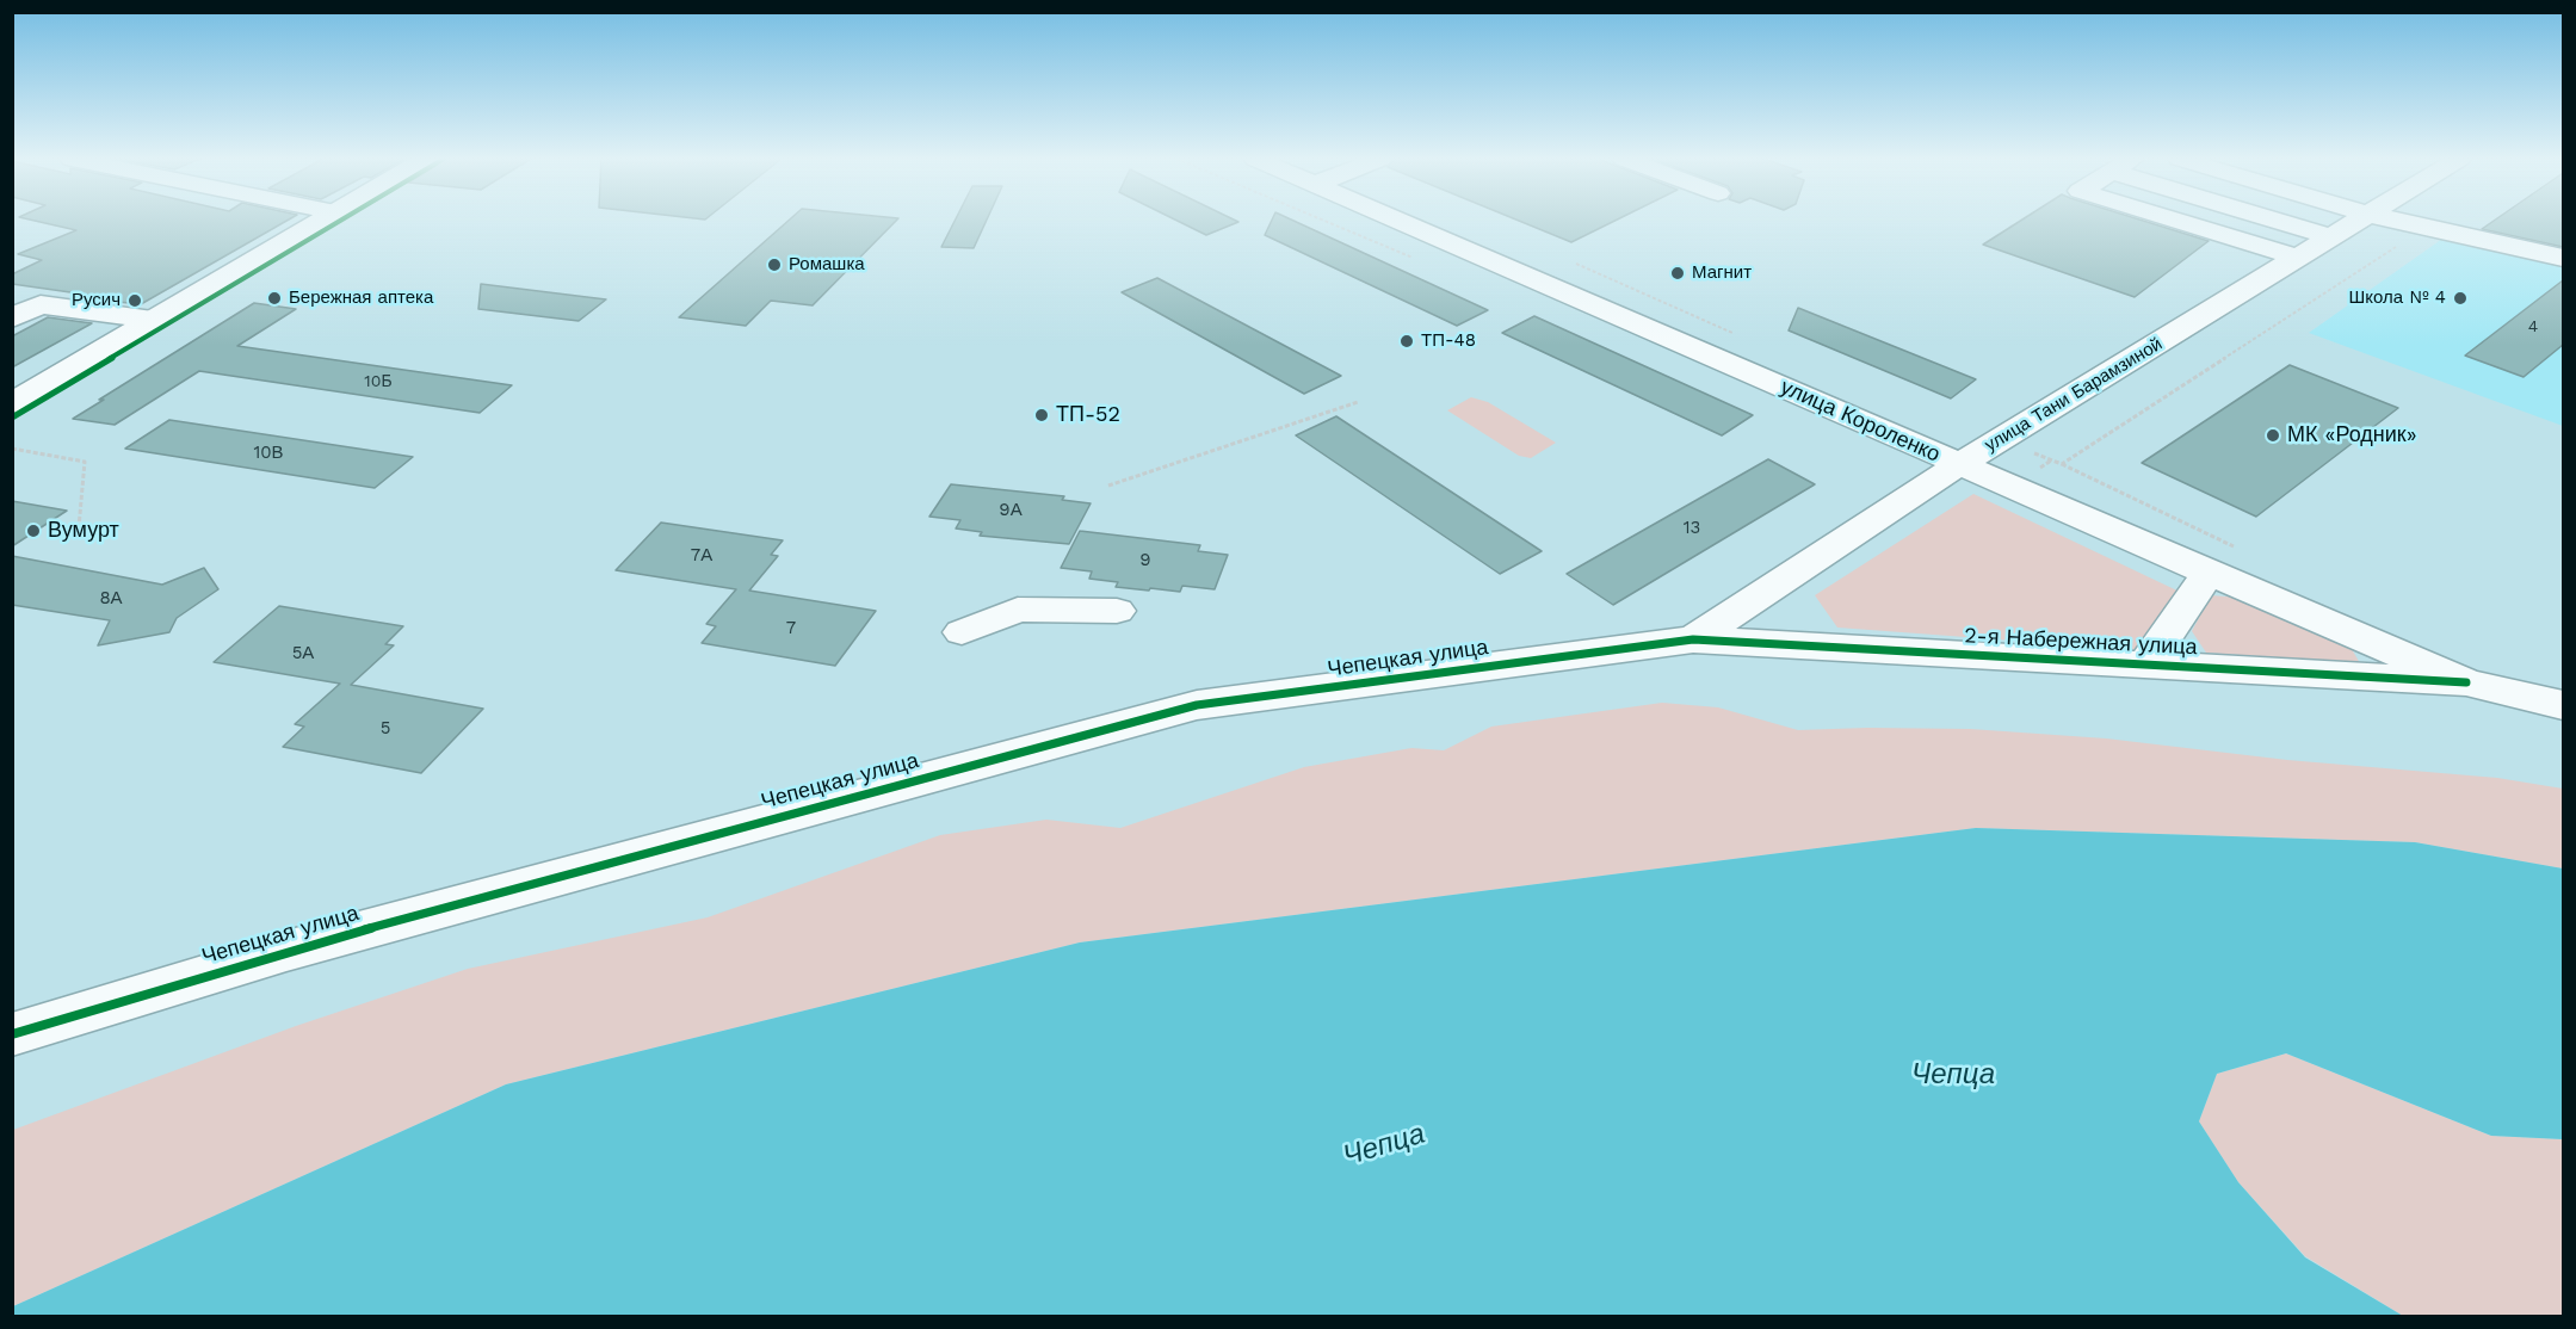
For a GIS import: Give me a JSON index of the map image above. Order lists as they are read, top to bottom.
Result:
{
  "streets": {
    "street": [
      "улица Тани Барамзиной",
      "улица Короленко",
      "2-я Набережная улица",
      "Чепецкая улица"
    ]
  },
  "crossings": [
    ["улица Тани Барамзиной", "улица Короленко"],
    ["улица Тани Барамзиной", "2-я Набережная улица"],
    ["улица Тани Барамзиной", "Чепецкая улица"],
    ["улица Короленко", "2-я Набережная улица"],
    ["2-я Набережная улица", "Чепецкая улица"]
  ],
  "water": ["Чепца"],
  "places": [
    "Ромашка",
    "Магнит",
    "Бережная аптека",
    "Школа № 4",
    "Русич",
    "ТП-48",
    "ТП-52",
    "МК «Родник»",
    "Вумурт"
  ],
  "house_numbers": [
    "4",
    "10Б",
    "10В",
    "9А",
    "13",
    "7А",
    "9",
    "8А",
    "7",
    "5А",
    "5"
  ]
}
